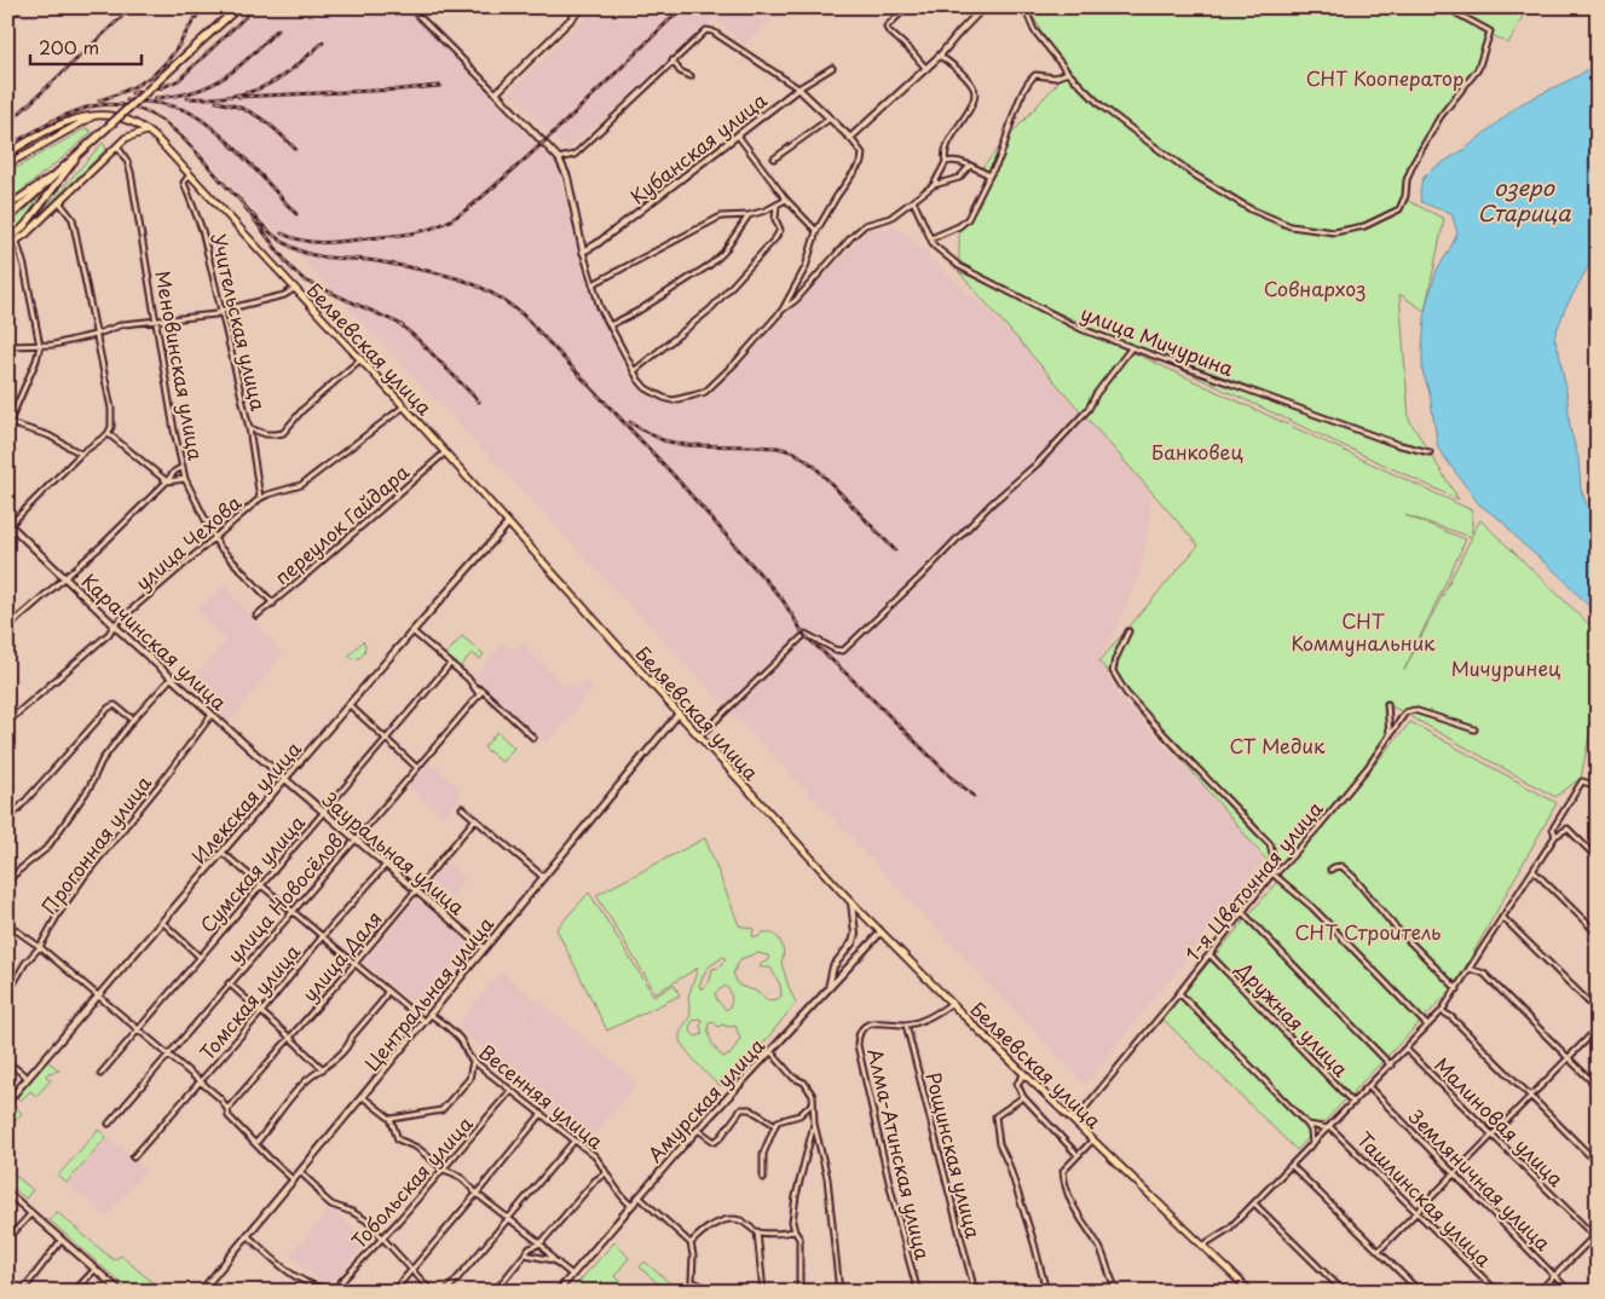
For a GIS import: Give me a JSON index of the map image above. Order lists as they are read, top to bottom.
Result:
{
  "streets": {
    "main road": ["Беляевская улица"],
    "street": [
      "Кубанская улица",
      "Учительская улица",
      "улица Мичурина",
      "Меновинская улица",
      "переулок Гайдара",
      "улица Чехова",
      "Карачинская улица",
      "Илекская улица",
      "Прогонная улица",
      "Зауральная улица",
      "Сумская улица",
      "1-я Цветочная улица",
      "улица Новосёлов",
      "улица Даля",
      "Центральная улица",
      "Томская улица",
      "Дружная улица",
      "Весенняя улица",
      "Амурская улица",
      "Малиновая улица",
      "Алма-Атинская улица",
      "Рощинская улица",
      "Земляничная улица",
      "Тобольская улица",
      "Ташлинская улица"
    ]
  },
  "crossings": [
    ["Учительская улица", "Беляевская улица"],
    ["Учительская улица", "улица Чехова"],
    ["Беляевская улица", "переулок Гайдара"],
    ["Беляевская улица", "улица Чехова"],
    ["Беляевская улица", "Илекская улица"],
    ["Беляевская улица", "1-я Цветочная улица"],
    ["Беляевская улица", "Центральная улица"],
    ["Беляевская улица", "Амурская улица"],
    ["Меновинская улица", "переулок Гайдара"],
    ["Меновинская улица", "улица Чехова"],
    ["улица Чехова", "Карачинская улица"],
    ["Карачинская улица", "Илекская улица"],
    ["Карачинская улица", "Прогонная улица"],
    ["Карачинская улица", "Зауральная улица"],
    ["Илекская улица", "Зауральная улица"],
    ["Зауральная улица", "Сумская улица"],
    ["Зауральная улица", "улица Новосёлов"],
    ["Зауральная улица", "улица Даля"],
    ["Зауральная улица", "Центральная улица"],
    ["Зауральная улица", "Томская улица"],
    ["1-я Цветочная улица", "Дружная улица"],
    ["Центральная улица", "Весенняя улица"],
    ["Центральная улица", "Тобольская улица"],
    ["Весенняя улица", "Амурская улица"],
    ["Весенняя улица", "Тобольская улица"],
    ["Алма-Атинская улица", "Рощинская улица"]
  ],
  "water": ["озеро Старица"],
  "parks": [
    "СНТ Кооператор",
    "Совнархоз",
    "Банковец",
    "СНТ Коммунальник",
    "Мичуринец",
    "СТ Медик",
    "СНТ Строитель"
  ],
  "scale_bar": "200 m"
}
